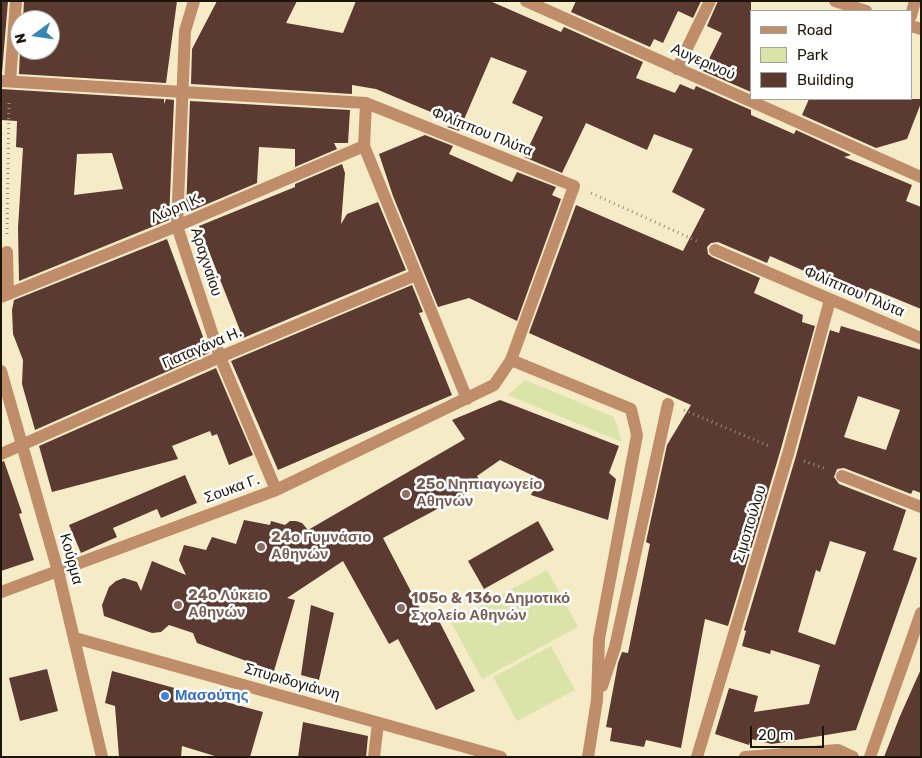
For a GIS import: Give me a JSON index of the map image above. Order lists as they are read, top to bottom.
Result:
{
  "streets": {
    "street": [
      "Αυγερινού",
      "Φιλίππου Πλύτα",
      "Λώρη Κ.",
      "Αραχναίου",
      "Γιαταγάνα Η.",
      "Σουκα Γ.",
      "Σιμοπούλου",
      "Κούρμα",
      "Σπυριδογιάννη"
    ]
  },
  "crossings": [
    ["Φιλίππου Πλύτα", "Αραχναίου"],
    ["Φιλίππου Πλύτα", "Σουκα Γ."],
    ["Φιλίππου Πλύτα", "Σιμοπούλου"],
    ["Λώρη Κ.", "Αραχναίου"],
    ["Αραχναίου", "Γιαταγάνα Η."],
    ["Αραχναίου", "Σουκα Γ."],
    ["Γιαταγάνα Η.", "Κούρμα"],
    ["Σουκα Γ.", "Κούρμα"],
    ["Κούρμα", "Σπυριδογιάννη"]
  ],
  "places": [
    "25ο Νηπιαγωγείο Αθηνών",
    "24ο Γυμνάσιο Αθηνών",
    "24ο Λύκειο Αθηνών",
    "105ο & 136ο Δημοτικό Σχολείο Αθηνών",
    "Μασούτης"
  ],
  "legend": ["Road", "Park", "Building"],
  "scale_bar": "20 m",
  "north": "left"
}
